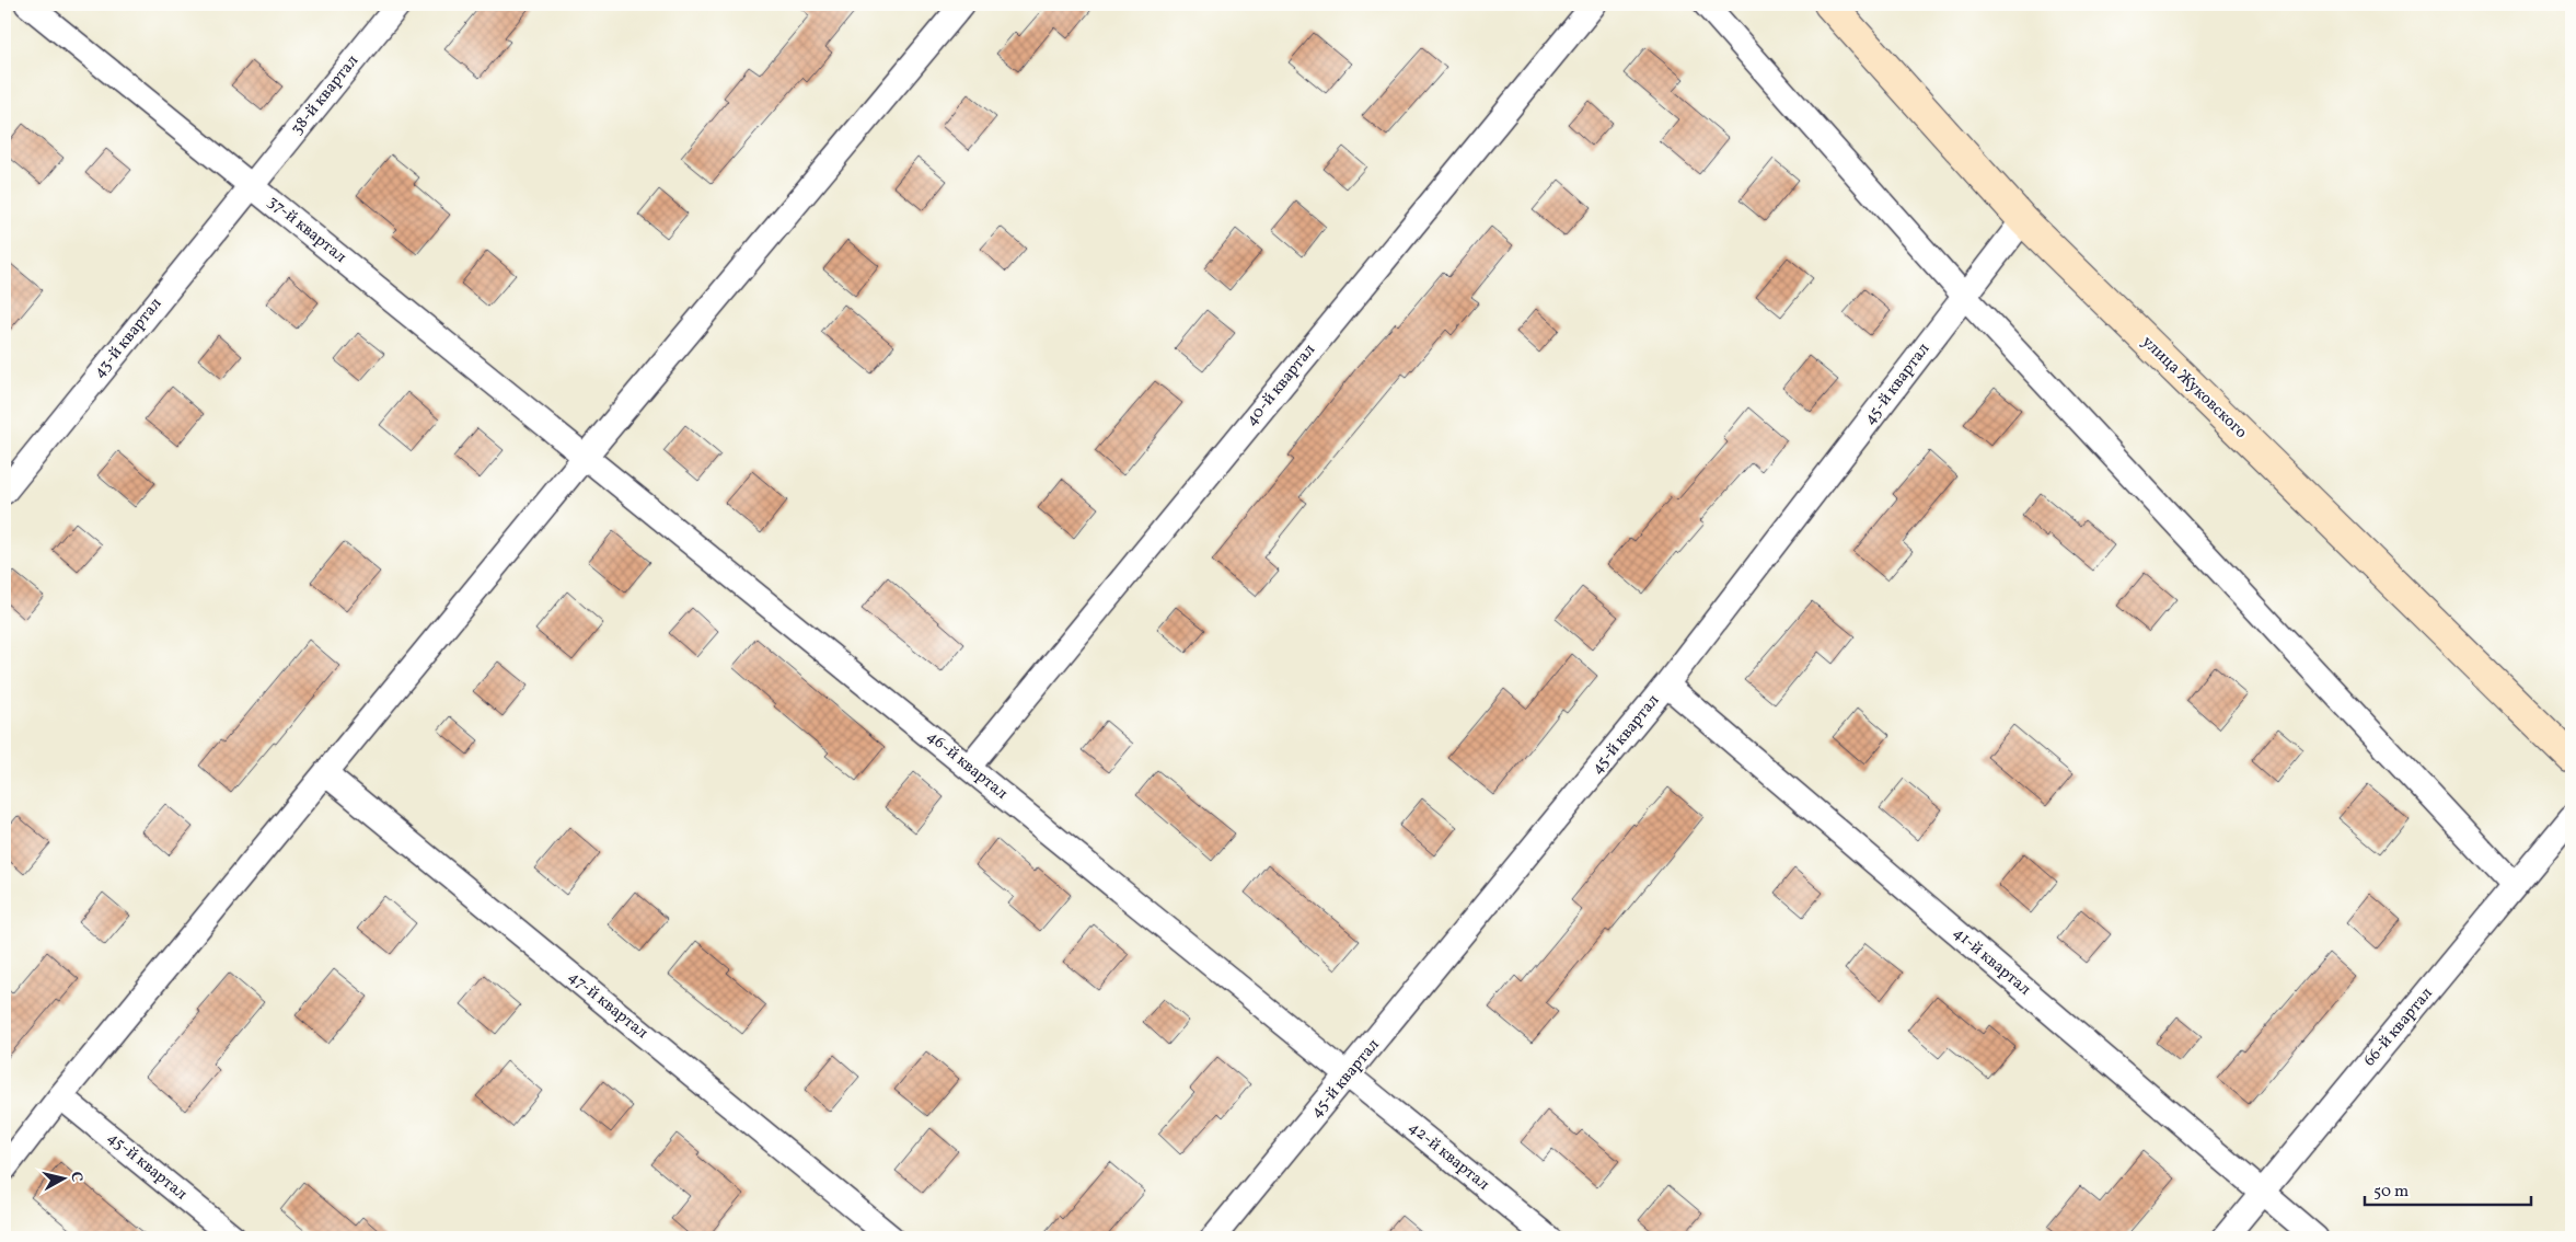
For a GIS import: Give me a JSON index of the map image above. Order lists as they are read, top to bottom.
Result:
{
  "streets": {
    "street": [
      "38-й квартал",
      "37-й квартал",
      "43-й квартал",
      "45-й квартал",
      "40-й квартал",
      "улица Жуковского",
      "46-й квартал",
      "41-й квартал",
      "47-й квартал",
      "66-й квартал",
      "42-й квартал"
    ]
  },
  "crossings": [
    ["38-й квартал", "37-й квартал"],
    ["38-й квартал", "43-й квартал"],
    ["37-й квартал", "43-й квартал"],
    ["37-й квартал", "46-й квартал"],
    ["45-й квартал", "улица Жуковского"],
    ["45-й квартал", "46-й квартал"],
    ["45-й квартал", "41-й квартал"],
    ["45-й квартал", "42-й квартал"],
    ["40-й квартал", "46-й квартал"],
    ["46-й квартал", "42-й квартал"],
    ["41-й квартал", "66-й квартал"]
  ],
  "scale_bar": "50 m",
  "north": "right"
}
